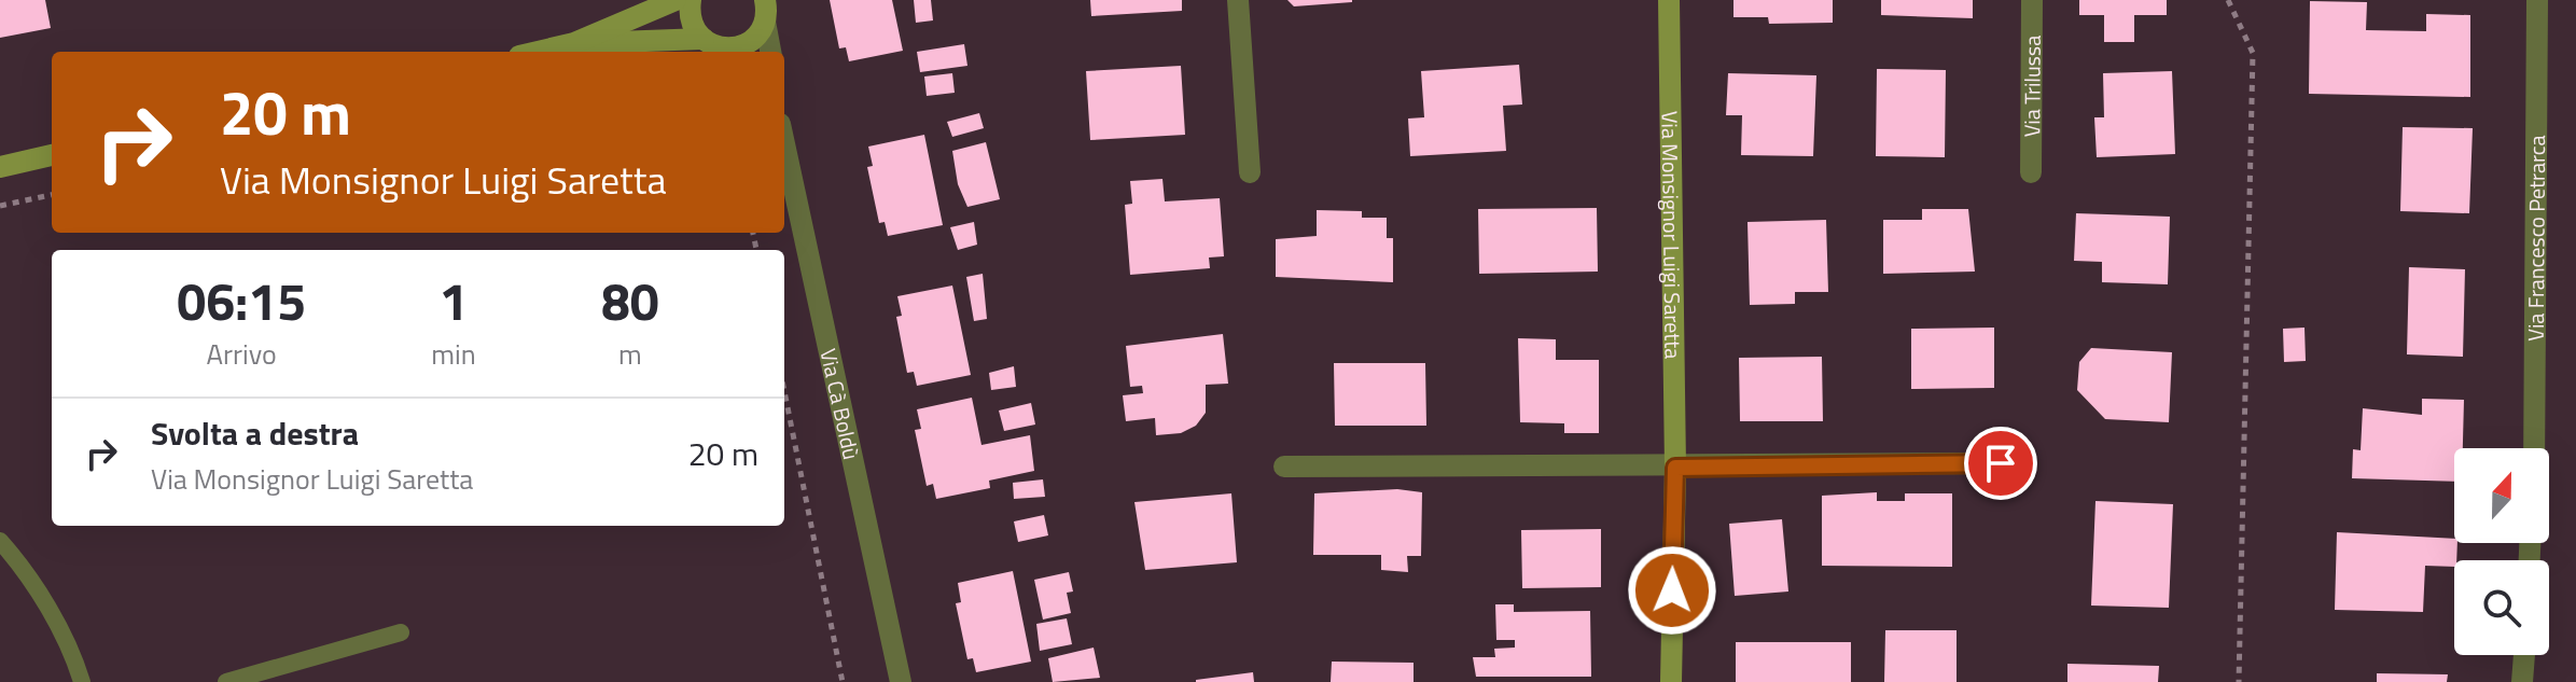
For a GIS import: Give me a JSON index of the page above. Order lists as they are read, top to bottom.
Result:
{
  "streets": {
    "street": [
      "Via Trilussa",
      "Via Monsignor Luigi Saretta",
      "Via Francesco Petrarca",
      "Via Cà Boldù"
    ]
  },
  "north": "top",
  "page": {
    "turn": ["20 m", "Via Monsignor Luigi Saretta"],
    "eta": [
      "06:15",
      "Arrivo",
      "1",
      "min",
      "80",
      "m"
    ],
    "list": [
      {
        "name": "Svolta a destra",
        "note": "Via Monsignor Luigi Saretta",
        "value": "20 m"
      }
    ]
  }
}
